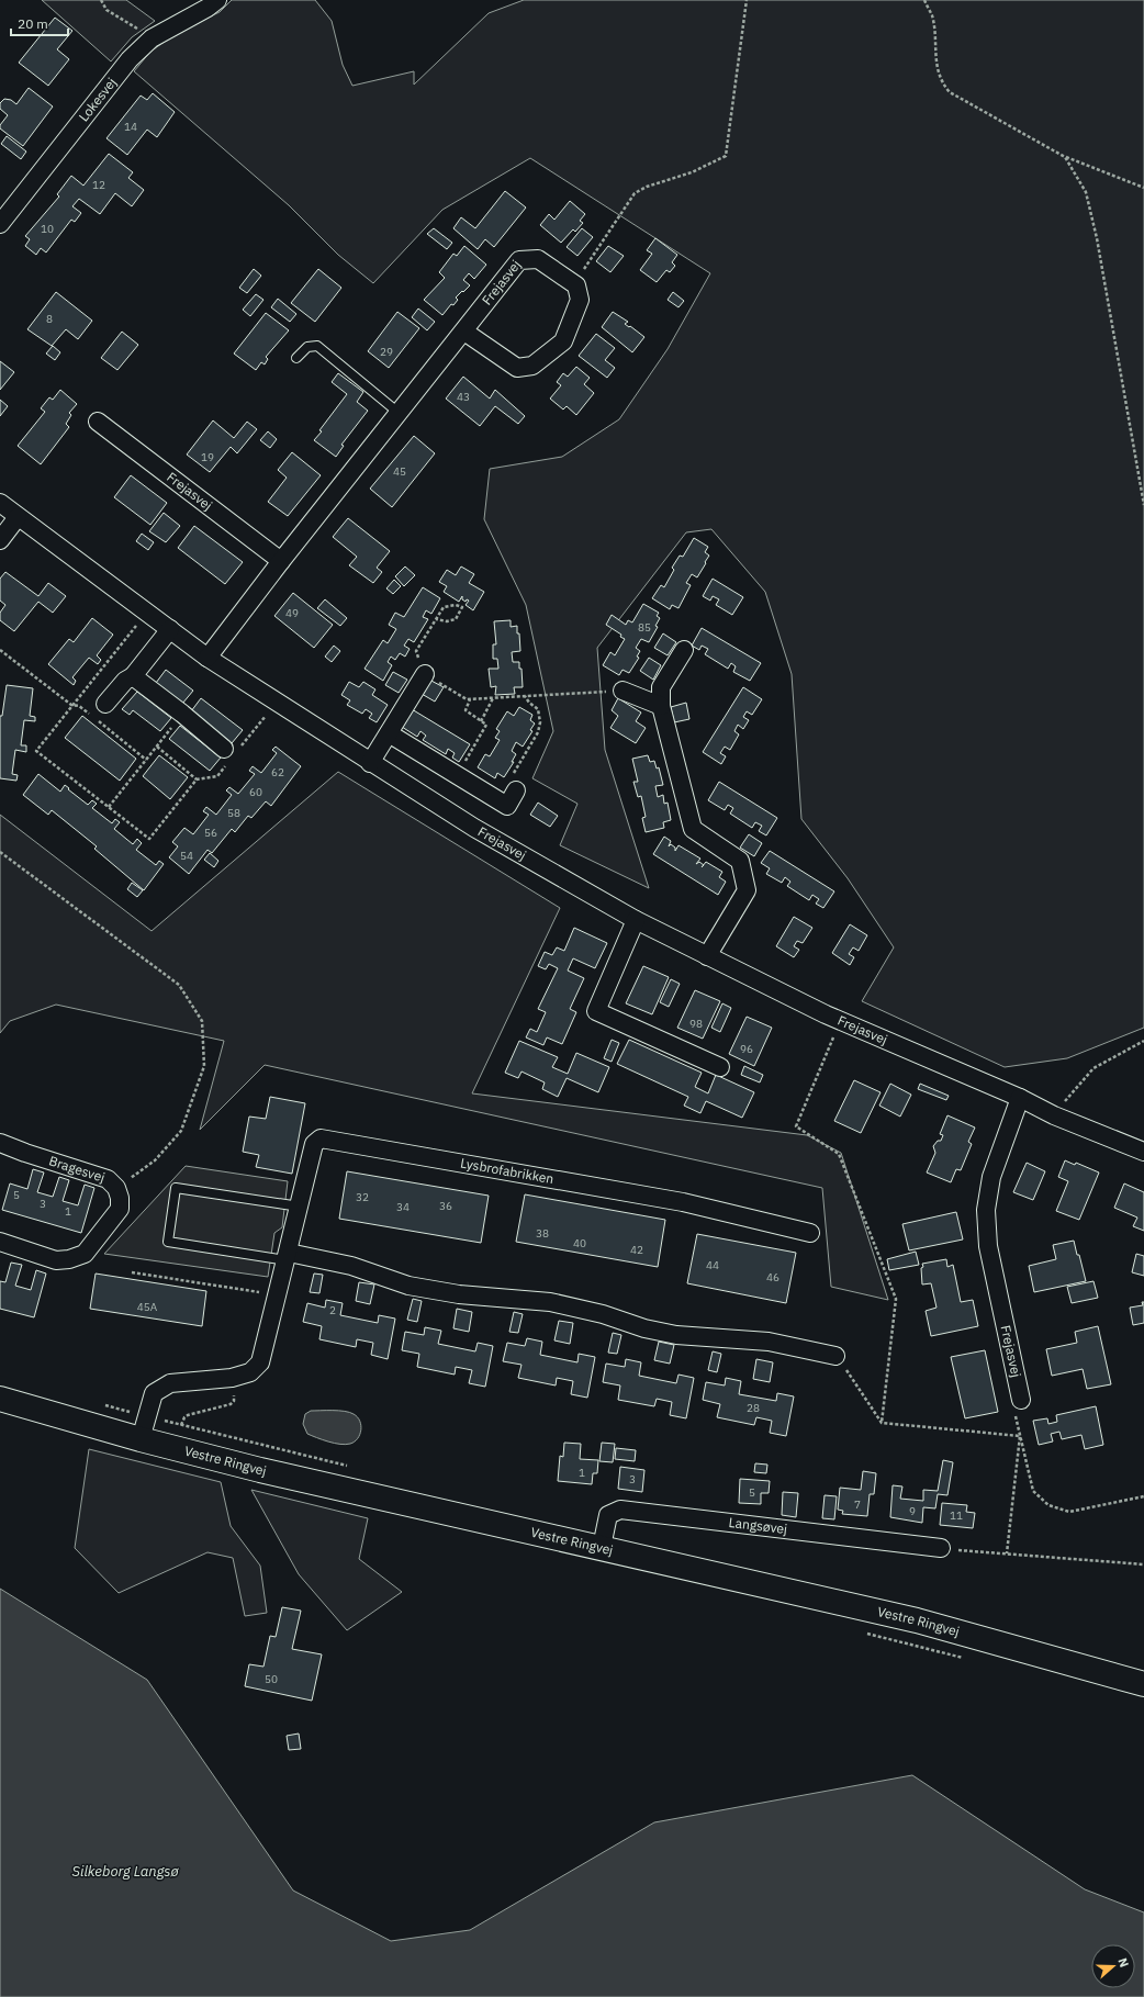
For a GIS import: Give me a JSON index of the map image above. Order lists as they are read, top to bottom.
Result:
{
  "streets": {
    "main road": ["Vestre Ringvej"],
    "street": [
      "Lokesvej",
      "Frejasvej",
      "Bragesvej",
      "Lysbrofabrikken",
      "Langsøvej"
    ]
  },
  "crossings": [
    ["Lysbrofabrikken", "Vestre Ringvej"],
    ["Vestre Ringvej", "Langsøvej"]
  ],
  "water": ["Silkeborg Langsø"],
  "house_numbers": [
    "14",
    "12",
    "10",
    "8",
    "29",
    "43",
    "19",
    "45",
    "49",
    "85",
    "62",
    "60",
    "58",
    "56",
    "54",
    "98",
    "96",
    "5",
    "32",
    "3",
    "36",
    "34",
    "1",
    "38",
    "40",
    "42",
    "44",
    "46",
    "45A",
    "2",
    "28",
    "1",
    "3",
    "5",
    "7",
    "9",
    "11",
    "50"
  ],
  "scale_bar": "20 m",
  "north": "right"
}
